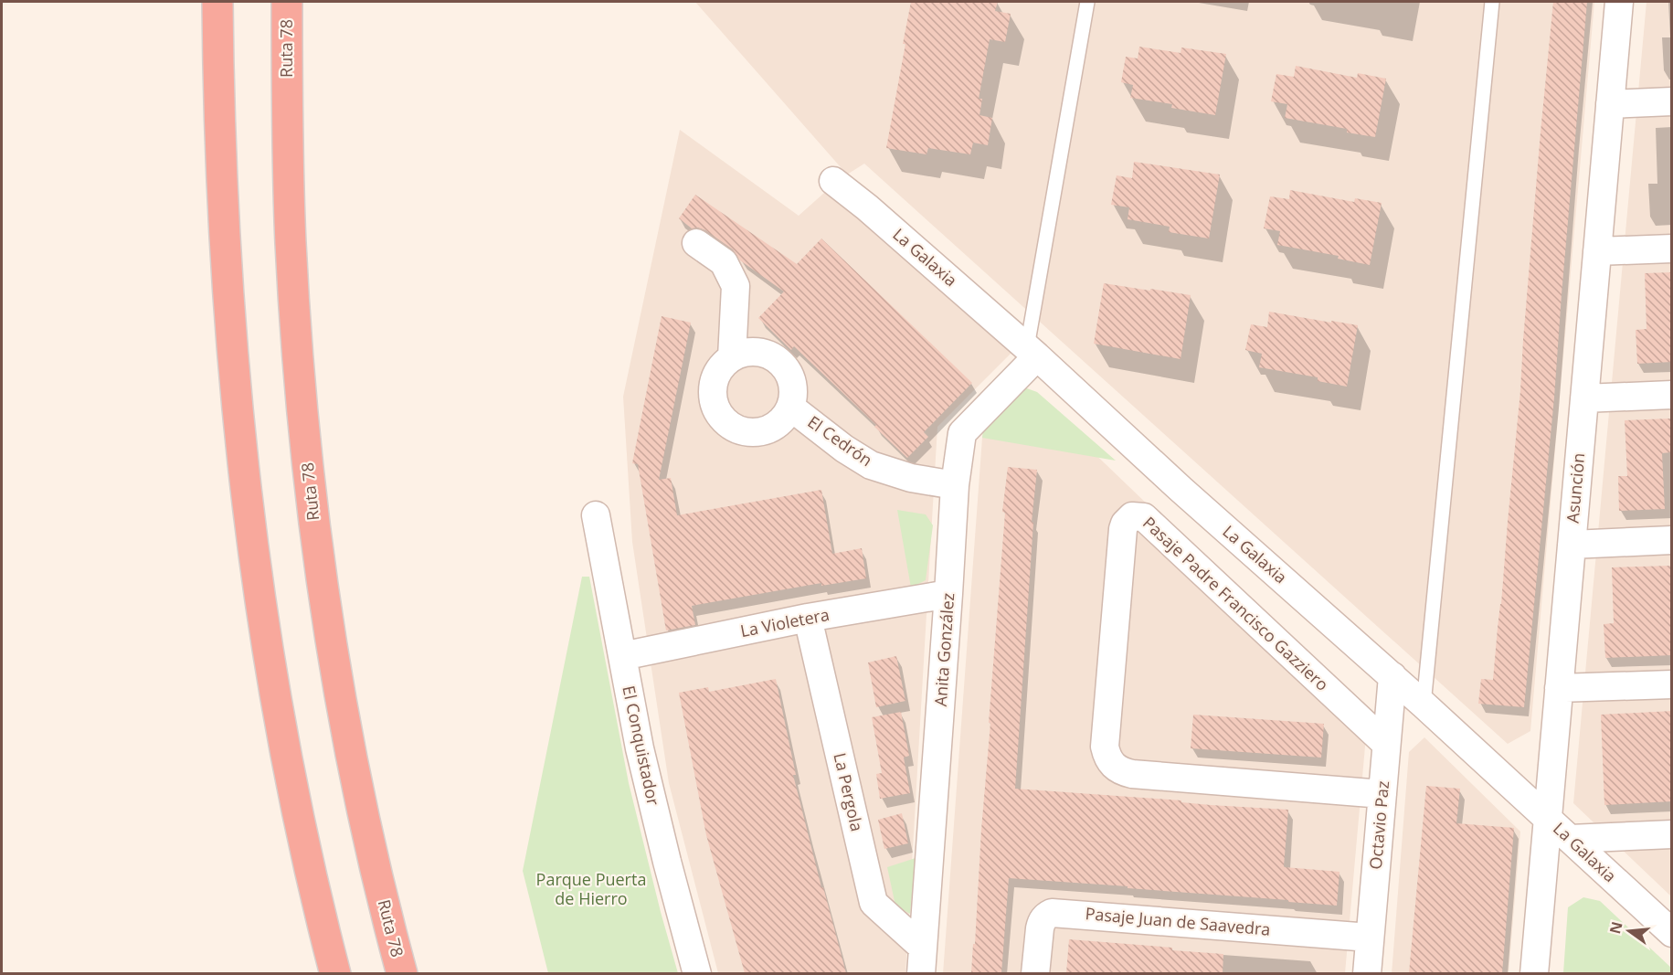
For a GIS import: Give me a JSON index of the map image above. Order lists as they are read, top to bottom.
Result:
{
  "streets": {
    "highway": ["Ruta 78"],
    "street": [
      "La Galaxia",
      "El Cedrón",
      "Asunción",
      "Pasaje Padre Francisco Gazziero",
      "La Violetera",
      "Anita González",
      "El Conquistador",
      "La Pergola",
      "Octavio Paz",
      "Pasaje Juan de Saavedra"
    ]
  },
  "crossings": [
    ["La Galaxia", "Asunción"],
    ["La Galaxia", "Anita González"],
    ["La Galaxia", "Octavio Paz"],
    ["El Cedrón", "Anita González"],
    ["Pasaje Padre Francisco Gazziero", "Octavio Paz"],
    ["La Violetera", "Anita González"],
    ["La Violetera", "El Conquistador"],
    ["La Violetera", "La Pergola"],
    ["Anita González", "La Pergola"],
    ["Octavio Paz", "Pasaje Juan de Saavedra"]
  ],
  "parks": ["Parque Puerta de Hierro"],
  "north": "left"
}
